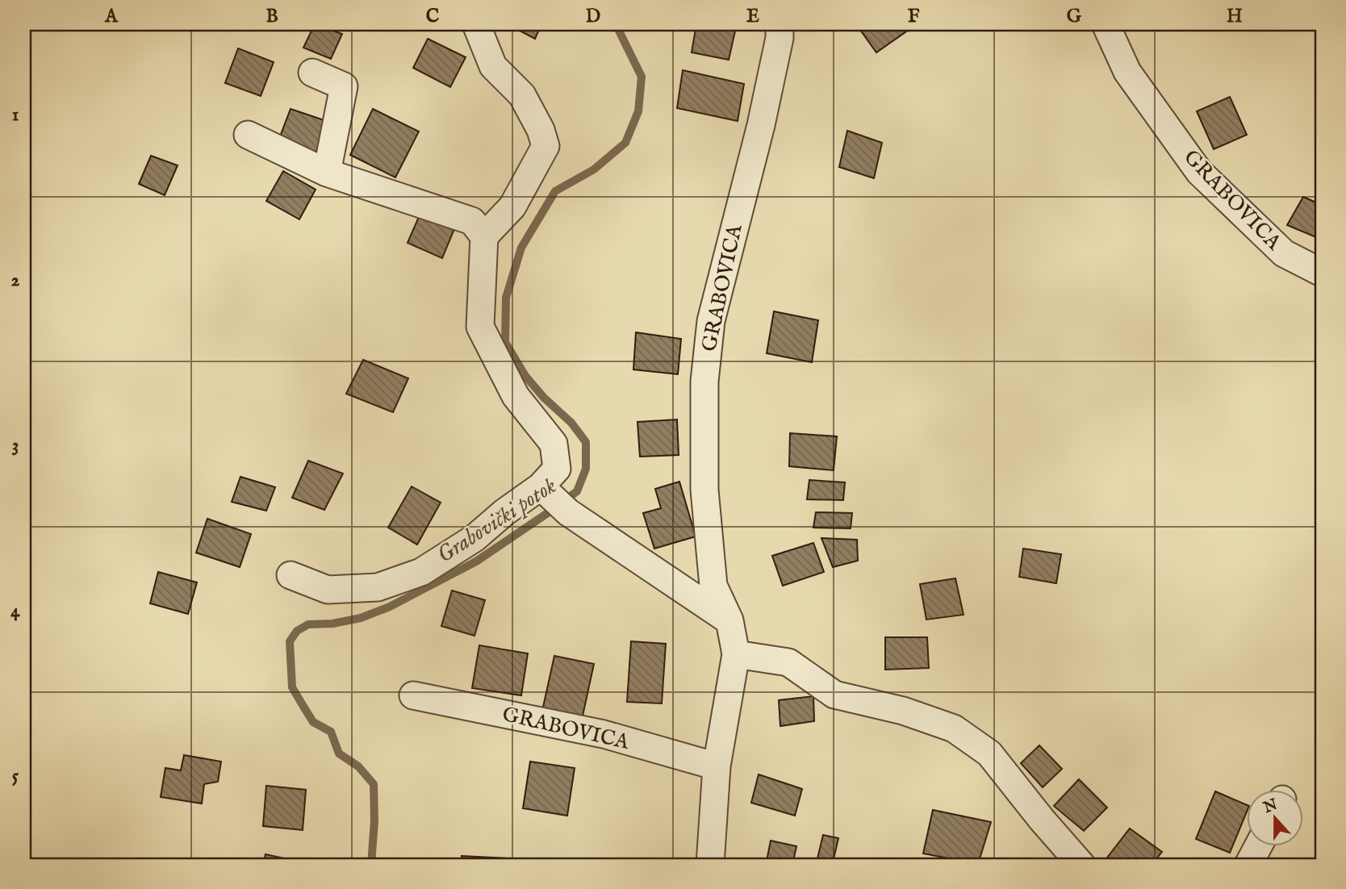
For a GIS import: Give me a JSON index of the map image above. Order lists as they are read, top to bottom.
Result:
{
  "streets": {
    "street": ["GRABOVICA"]
  },
  "water": ["Grabovički potok"],
  "north": "top",
  "grid": {
    "columns": [
      "A",
      "B",
      "C",
      "D",
      "E",
      "F",
      "G",
      "H"
    ],
    "rows": [
      "1",
      "2",
      "3",
      "4",
      "5"
    ]
  }
}
